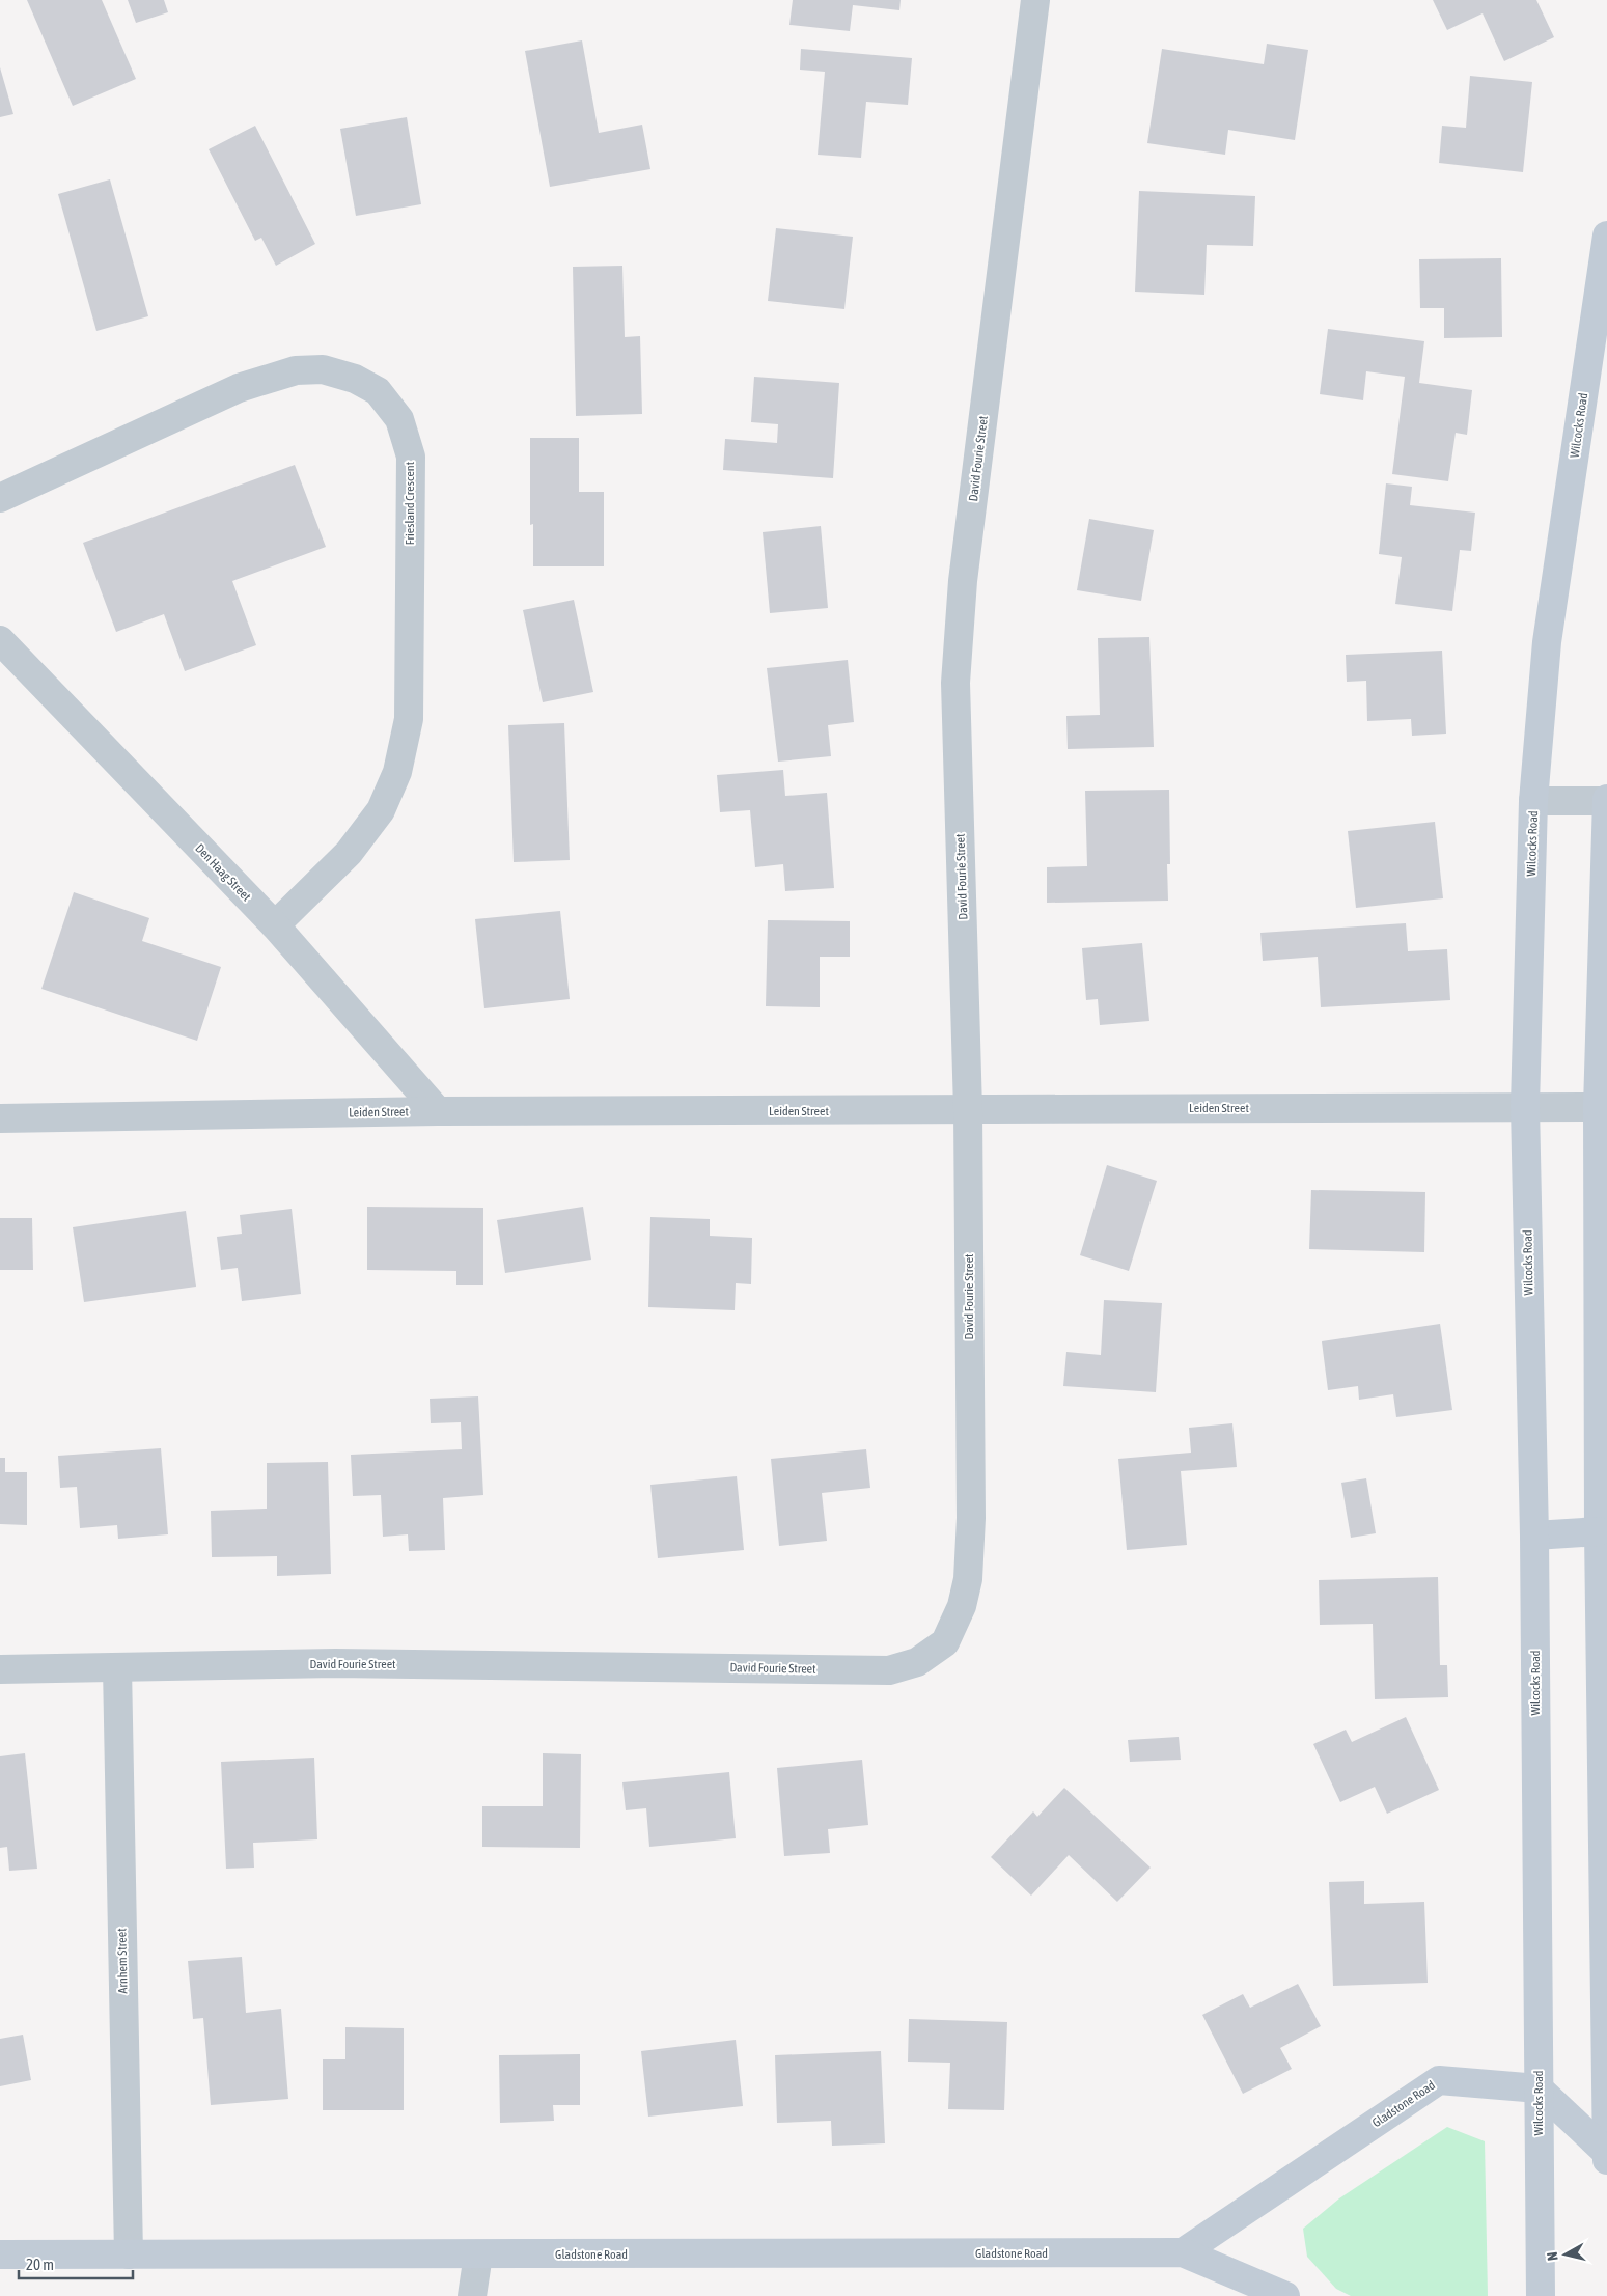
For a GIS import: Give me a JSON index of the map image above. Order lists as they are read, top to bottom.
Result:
{
  "streets": {
    "street": [
      "Wilcocks Road",
      "David Fourie Street",
      "Friesland Crescent",
      "Den Haag Street",
      "Leiden Street",
      "Arnhem Street",
      "Gladstone Road"
    ]
  },
  "crossings": [
    ["Wilcocks Road", "Leiden Street"],
    ["Wilcocks Road", "Gladstone Road"],
    ["David Fourie Street", "Leiden Street"],
    ["David Fourie Street", "Arnhem Street"],
    ["Friesland Crescent", "Den Haag Street"],
    ["Den Haag Street", "Leiden Street"],
    ["Arnhem Street", "Gladstone Road"]
  ],
  "scale_bar": "20 m",
  "north": "left"
}
